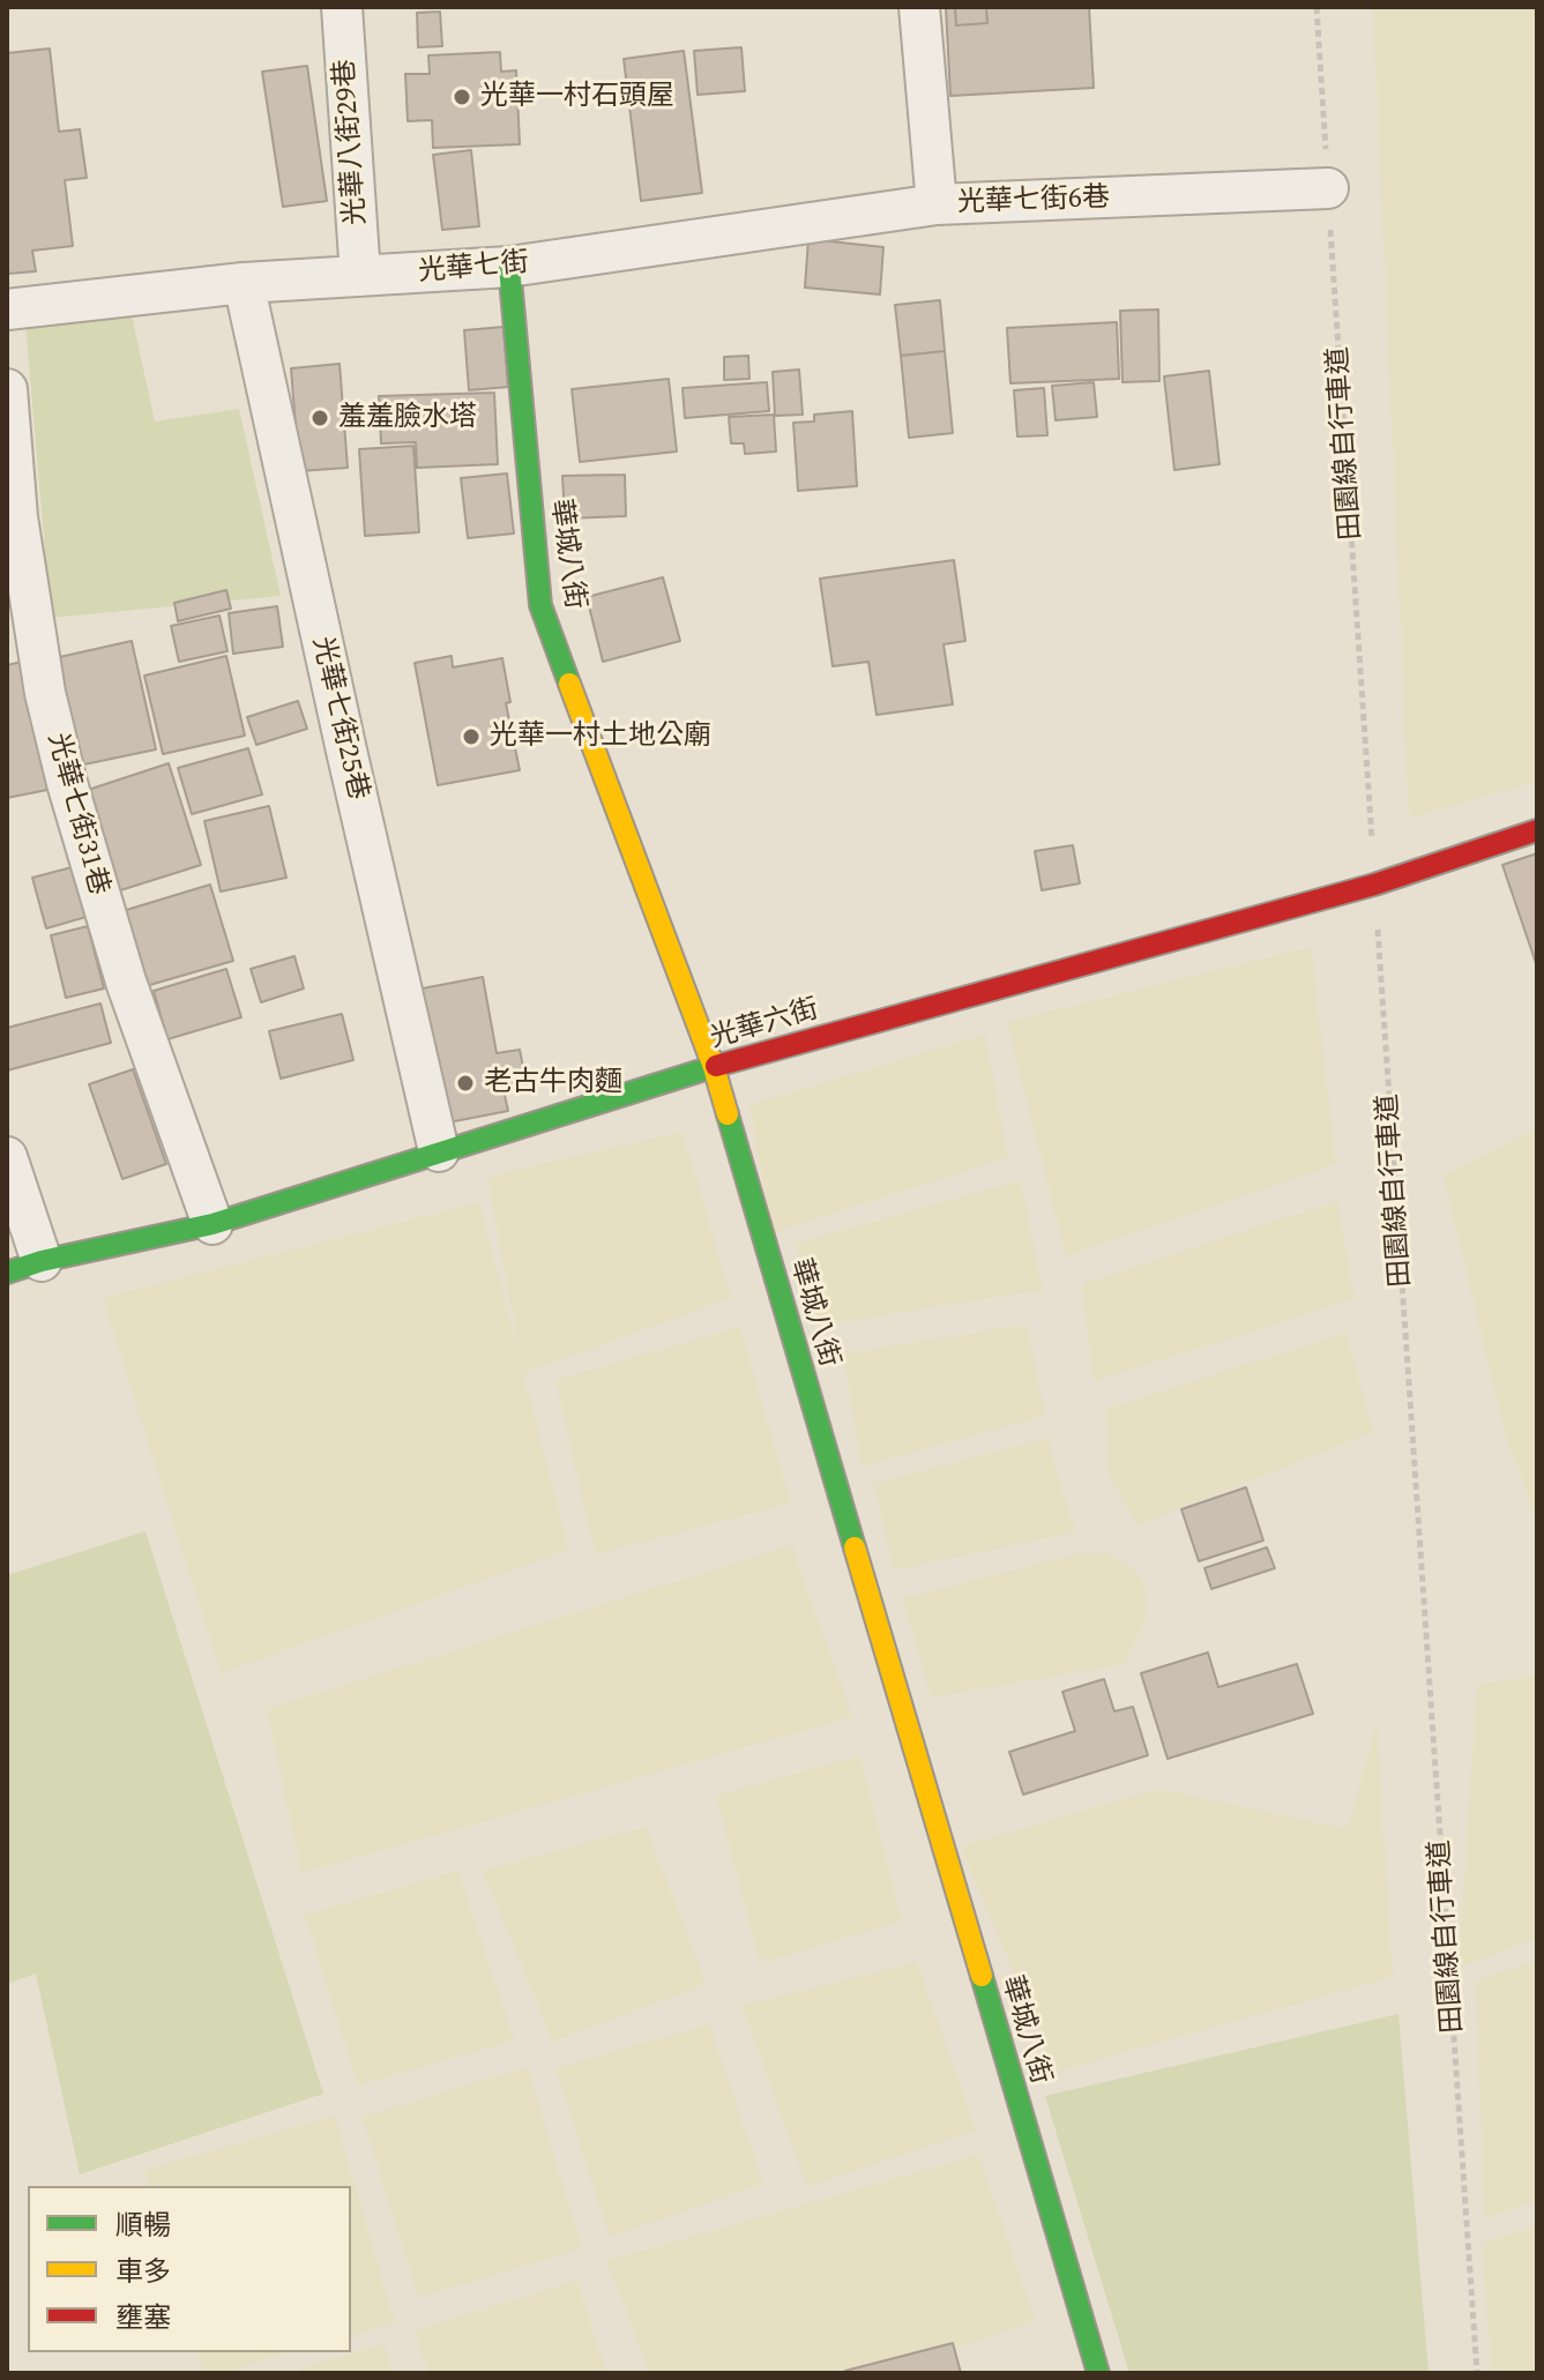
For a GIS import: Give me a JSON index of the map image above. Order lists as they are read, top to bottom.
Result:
{
  "streets": {
    "street": [
      "光華八街29巷",
      "光華七街6巷",
      "光華七街",
      "華城八街",
      "光華七街25巷",
      "光華七街31巷",
      "光華六街"
    ],
    "path": ["田園線自行車道"]
  },
  "crossings": [
    ["光華八街29巷", "光華七街"],
    ["光華七街6巷", "光華七街"],
    ["光華七街6巷", "田園線自行車道"],
    ["光華七街", "華城八街"],
    ["光華七街", "光華七街25巷"],
    ["田園線自行車道", "光華六街"],
    ["華城八街", "光華六街"],
    ["光華七街25巷", "光華六街"],
    ["光華七街31巷", "光華六街"]
  ],
  "places": [
    "光華一村石頭屋",
    "羞羞臉水塔",
    "光華一村土地公廟",
    "老古牛肉麵"
  ],
  "legend": ["順暢", "車多", "壅塞"]
}
